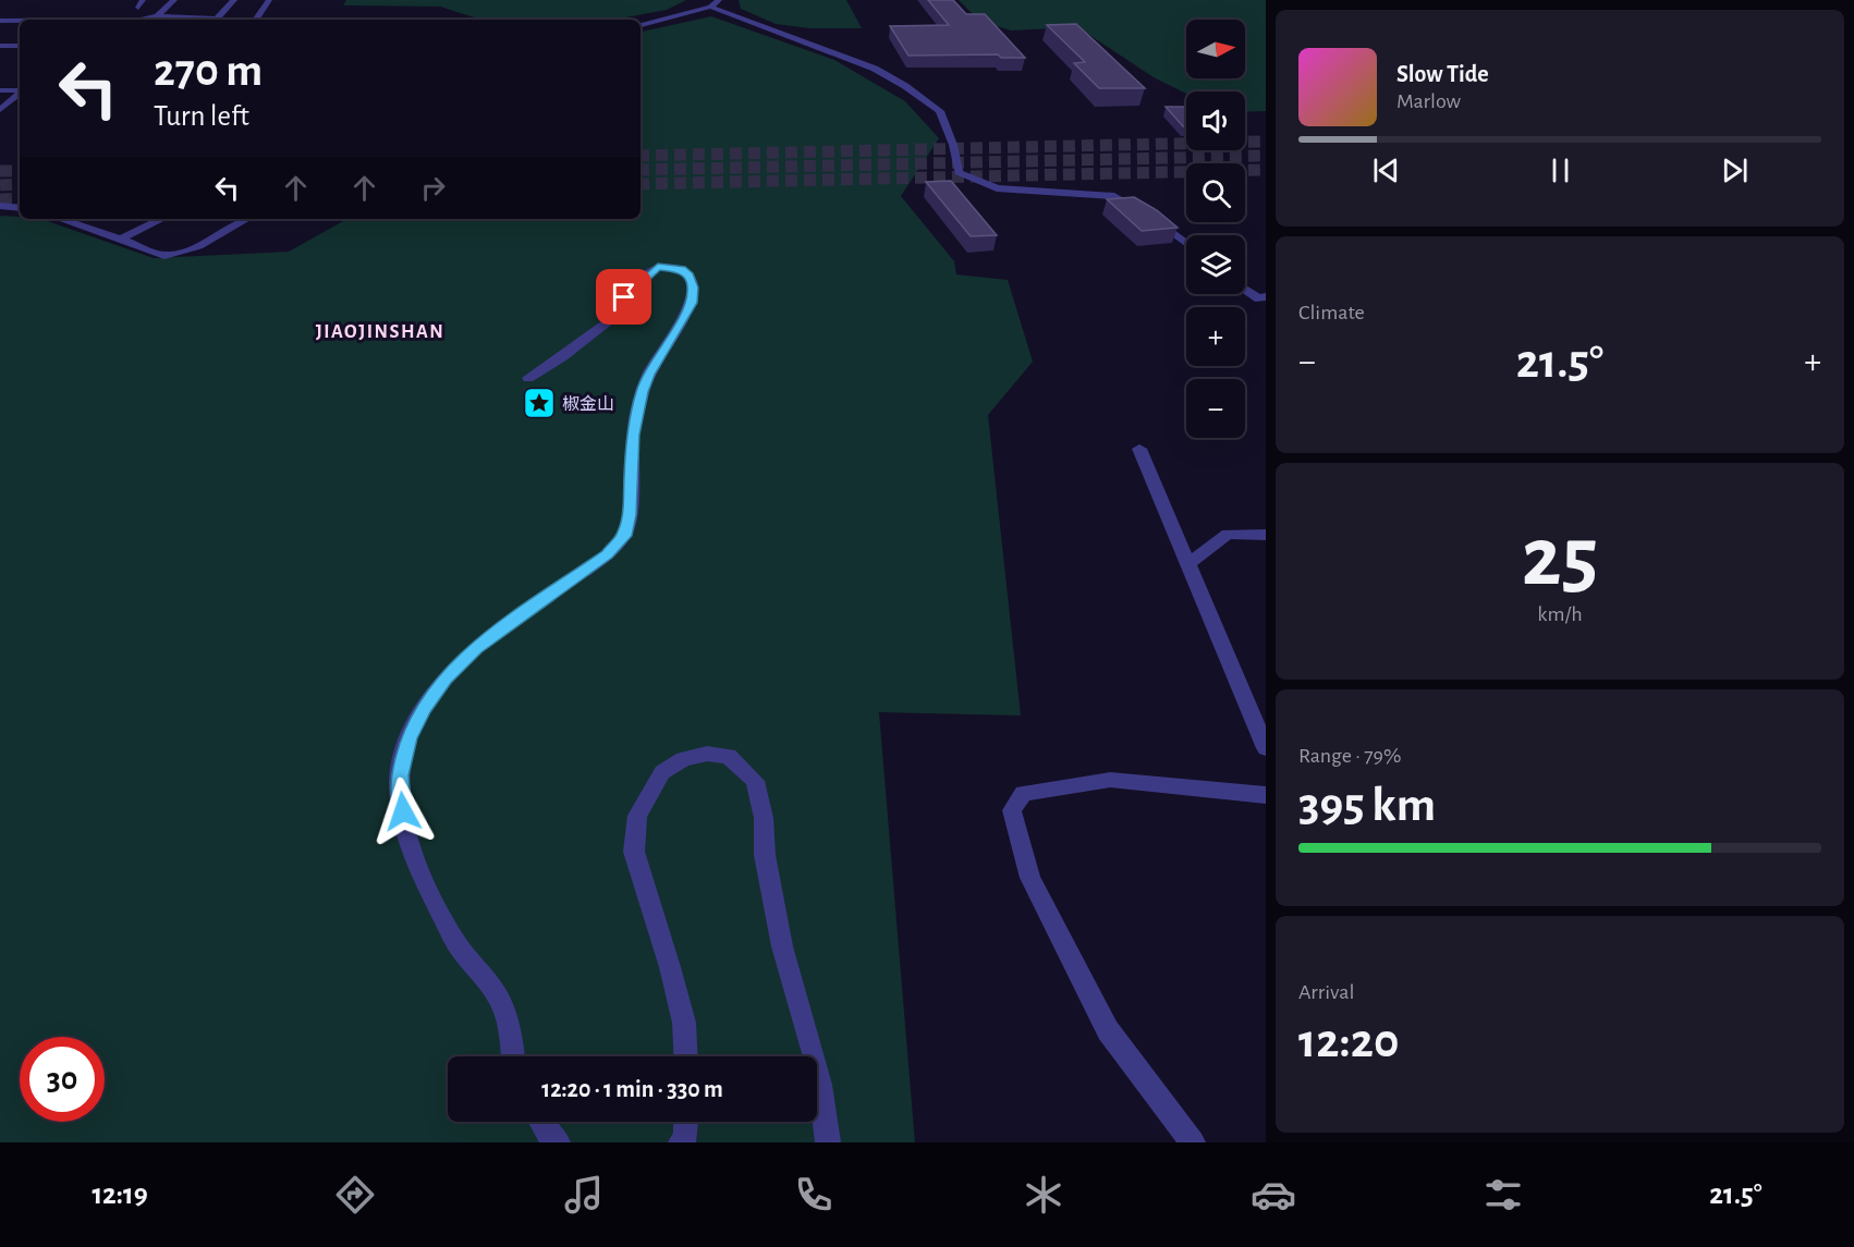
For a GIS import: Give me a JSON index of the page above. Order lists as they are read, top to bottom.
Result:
{
  "districts": ["JIAOJINSHAN"],
  "places": {
    "place": ["椒金山"]
  },
  "north": "right",
  "page": {
    "map_buttons": ["+", "−"],
    "turn": ["270 m", "Turn left"],
    "song": ["Slow Tide", "Marlow"],
    "tile": [
      "Climate",
      ["25", "km/h"],
      ["Range · 79%", "395 km"],
      ["Arrival", "12:20"]
    ],
    "heat": ["−", "21.5°", "+"],
    "limit": "30",
    "trip": "12:20 · 1 min · 330 m",
    "tabs": ["12:19", "21.5°"]
  }
}
